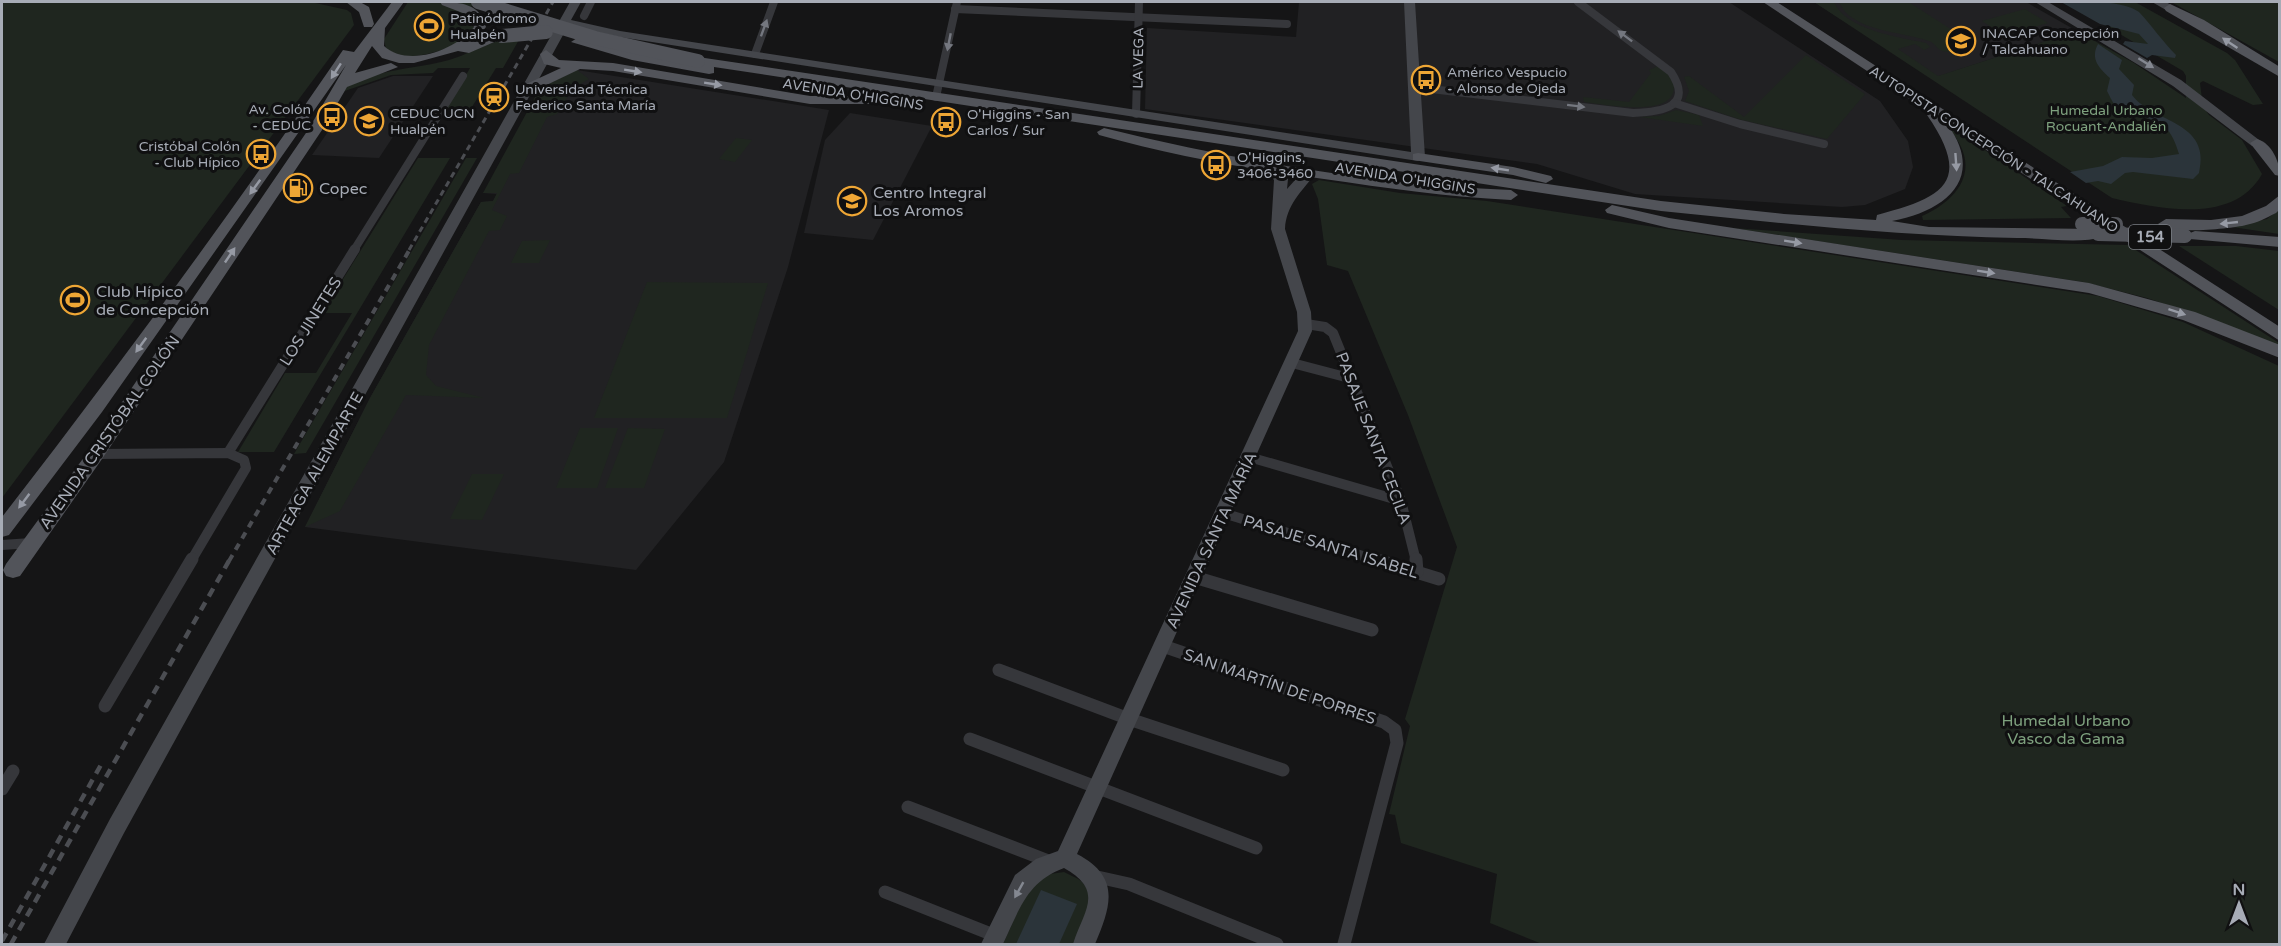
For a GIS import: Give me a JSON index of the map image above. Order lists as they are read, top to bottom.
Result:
{
  "streets": {
    "main road": [
      "AVENIDA O'HIGGINS",
      "AUTOPISTA CONCEPCIÓN - TALCAHUANO",
      "154",
      "AVENIDA CRISTÓBAL COLÓN"
    ],
    "street": [
      "LA VEGA",
      "LOS JINETES",
      "PASAJE SANTA CECILA",
      "ARTEAGA ALEMPARTE",
      "AVENIDA SANTA MARÍA",
      "PASAJE SANTA ISABEL",
      "SAN MARTÍN DE PORRES"
    ]
  },
  "crossings": [
    ["LA VEGA", "AVENIDA O'HIGGINS"],
    ["AVENIDA O'HIGGINS", "ARTEAGA ALEMPARTE"],
    ["PASAJE SANTA CECILA", "AVENIDA SANTA MARÍA"],
    ["PASAJE SANTA CECILA", "PASAJE SANTA ISABEL"],
    ["AVENIDA SANTA MARÍA", "PASAJE SANTA ISABEL"],
    ["AVENIDA SANTA MARÍA", "SAN MARTÍN DE PORRES"]
  ],
  "parks": ["Humedal Urbano Rocuant-Andalién", "Humedal Urbano Vasco da Gama"],
  "places": {
    "sports": ["Patinódromo Hualpén", "Club Hípico de Concepción"],
    "school or university": ["INACAP Concepción / Talcahuano", "CEDUC UCN Hualpén", "Centro Integral Los Aromos"],
    "bus stop": [
      "Américo Vespucio - Alonso de Ojeda",
      "Av. Colón - CEDUC",
      "O'Higgins - San Carlos / Sur",
      "Cristóbal Colón - Club Hípico",
      "O'Higgins, 3406-3460"
    ],
    "station": ["Universidad Técnica Federico Santa María"],
    "fuel station": ["Copec"]
  },
  "north": "top"
}
